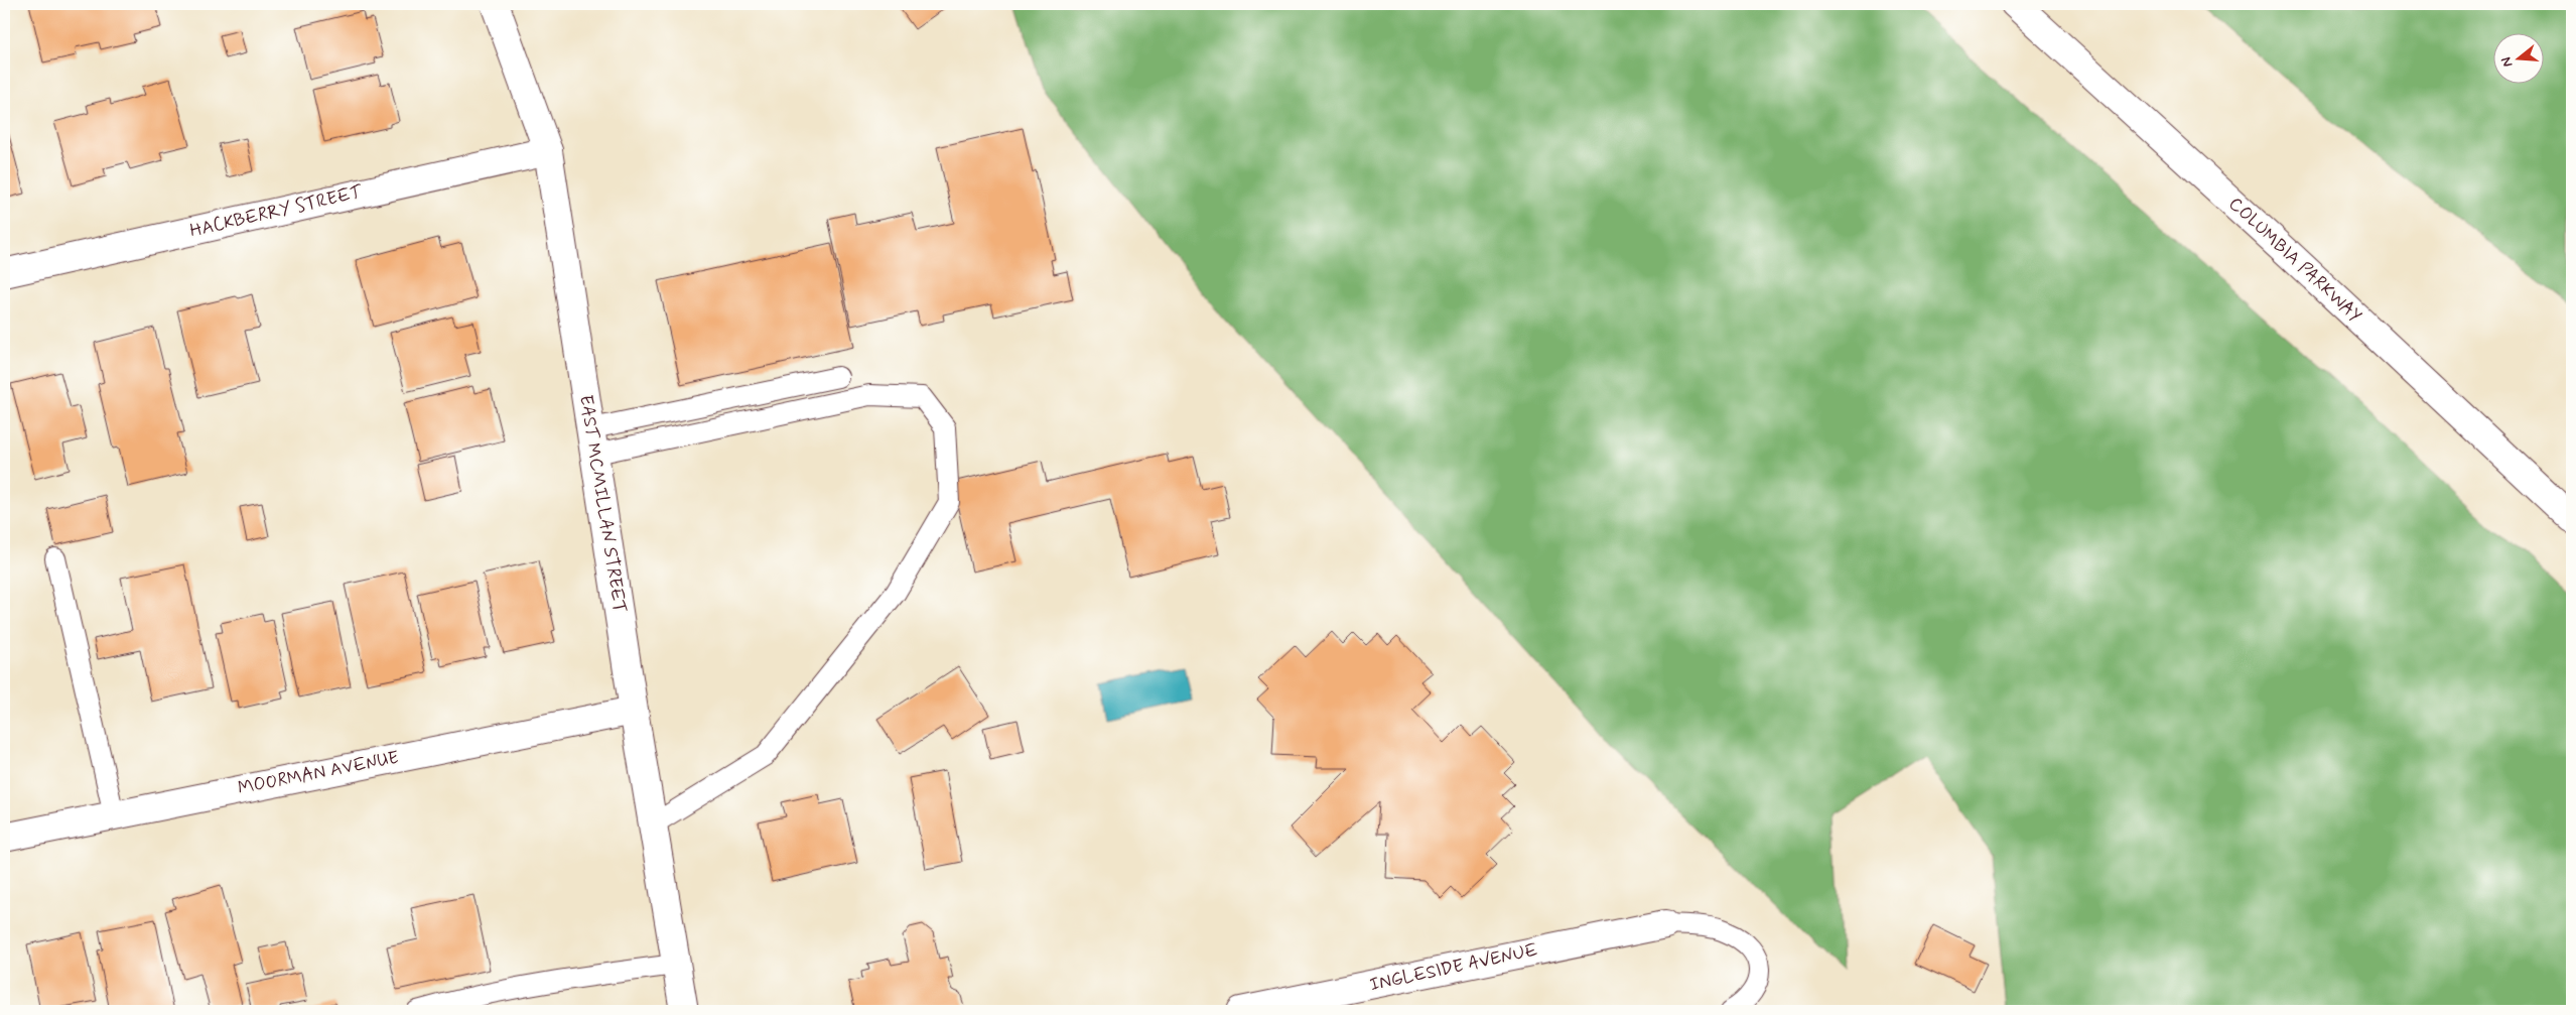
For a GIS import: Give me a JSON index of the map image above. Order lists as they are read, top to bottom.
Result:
{
  "streets": {
    "main road": [
      "HACKBERRY STREET",
      "COLUMBIA PARKWAY",
      "EAST MCMILLAN STREET",
      "MOORMAN AVENUE",
      "INGLESIDE AVENUE"
    ]
  },
  "crossings": [
    ["HACKBERRY STREET", "EAST MCMILLAN STREET"],
    ["EAST MCMILLAN STREET", "MOORMAN AVENUE"]
  ],
  "north": "left"
}
